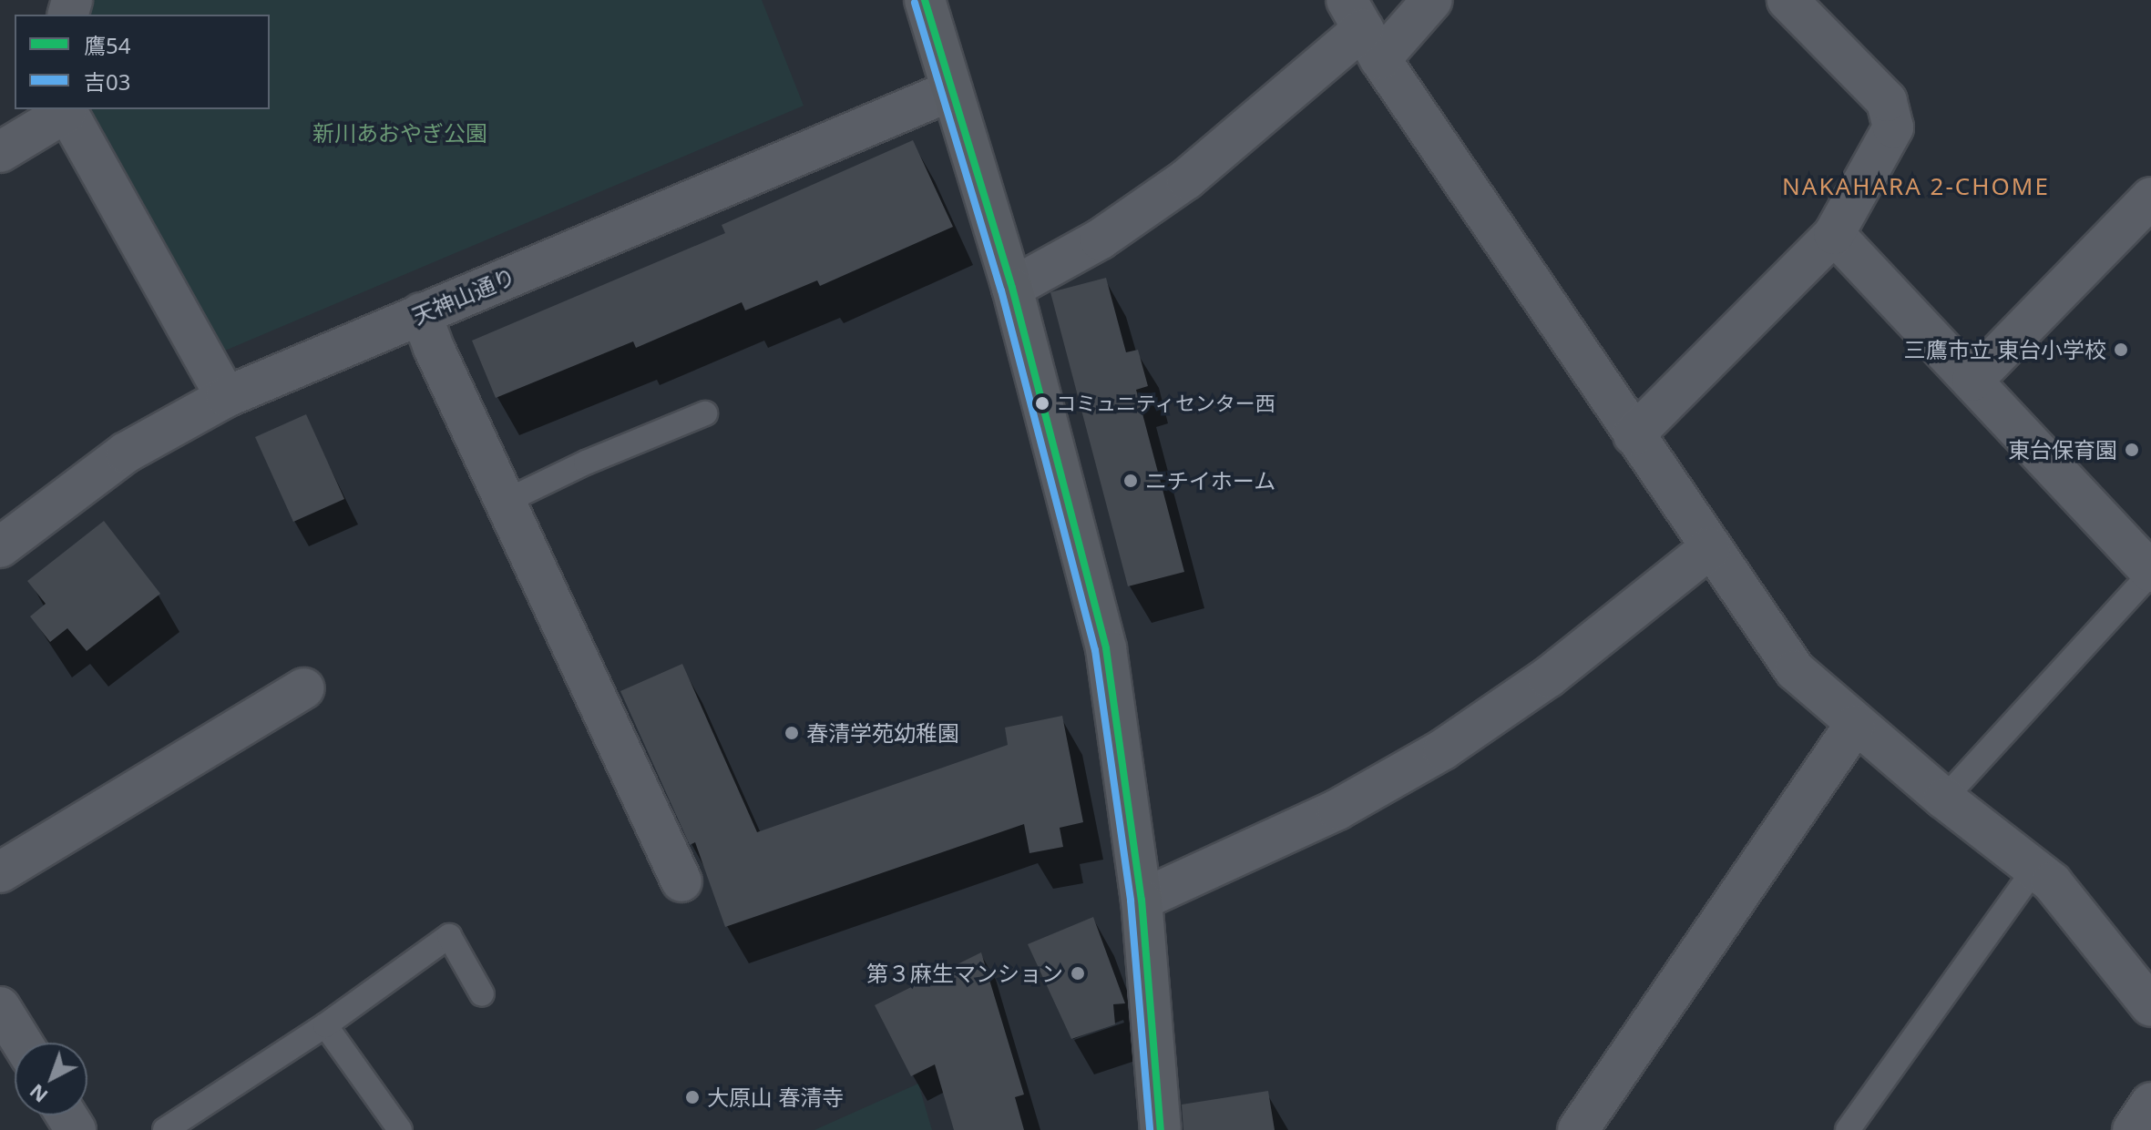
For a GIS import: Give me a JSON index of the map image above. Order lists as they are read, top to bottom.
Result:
{
  "streets": {
    "street": ["天神山通り"]
  },
  "districts": ["NAKAHARA 2-CHOME"],
  "parks": ["新川あおやぎ公園"],
  "places": [
    "三鷹市立 東台小学校",
    "コミュニティセンター西",
    "東台保育園",
    "ニチイホーム",
    "春清学苑幼稚園",
    "第３麻生マンション",
    "大原山 春清寺"
  ],
  "lines": ["transit line 鷹54", "transit line 吉03"],
  "legend": ["鷹54", "吉03"],
  "north": "bottom left"
}
